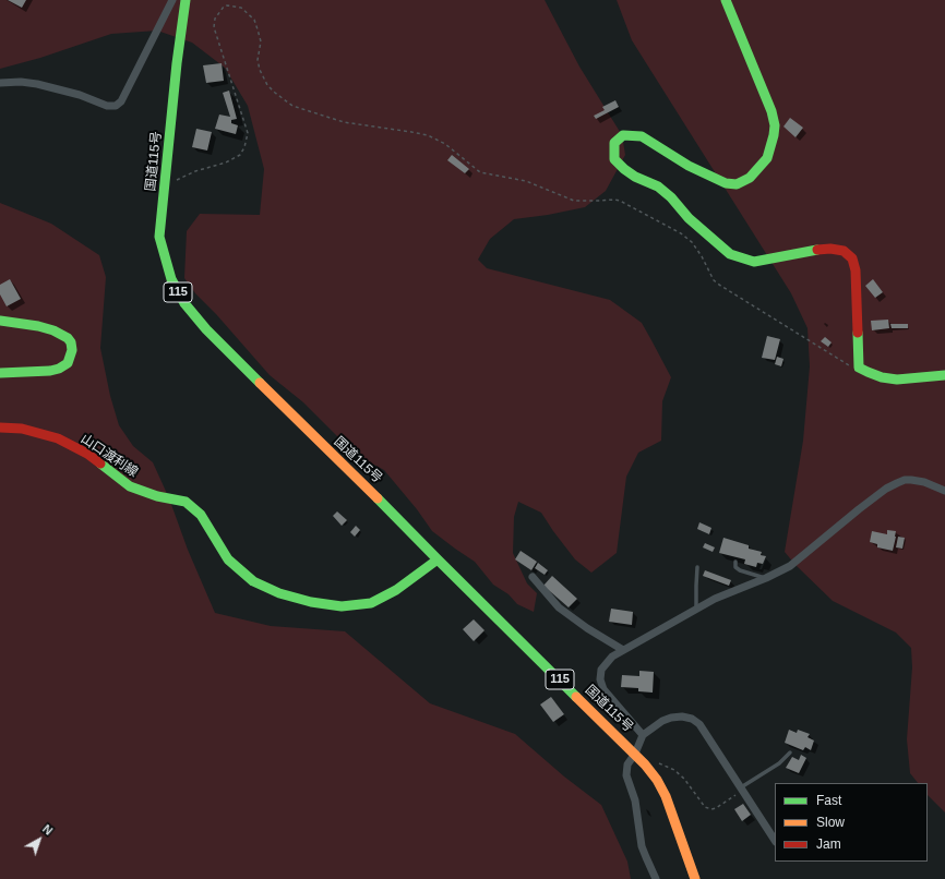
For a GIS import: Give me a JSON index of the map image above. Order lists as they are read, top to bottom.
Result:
{
  "streets": {
    "main road": ["国道115号", "115", "山口渡利線"]
  },
  "crossings": [
    ["国道115号", "山口渡利線"]
  ],
  "legend": ["Fast", "Slow", "Jam"],
  "north": "top right"
}
